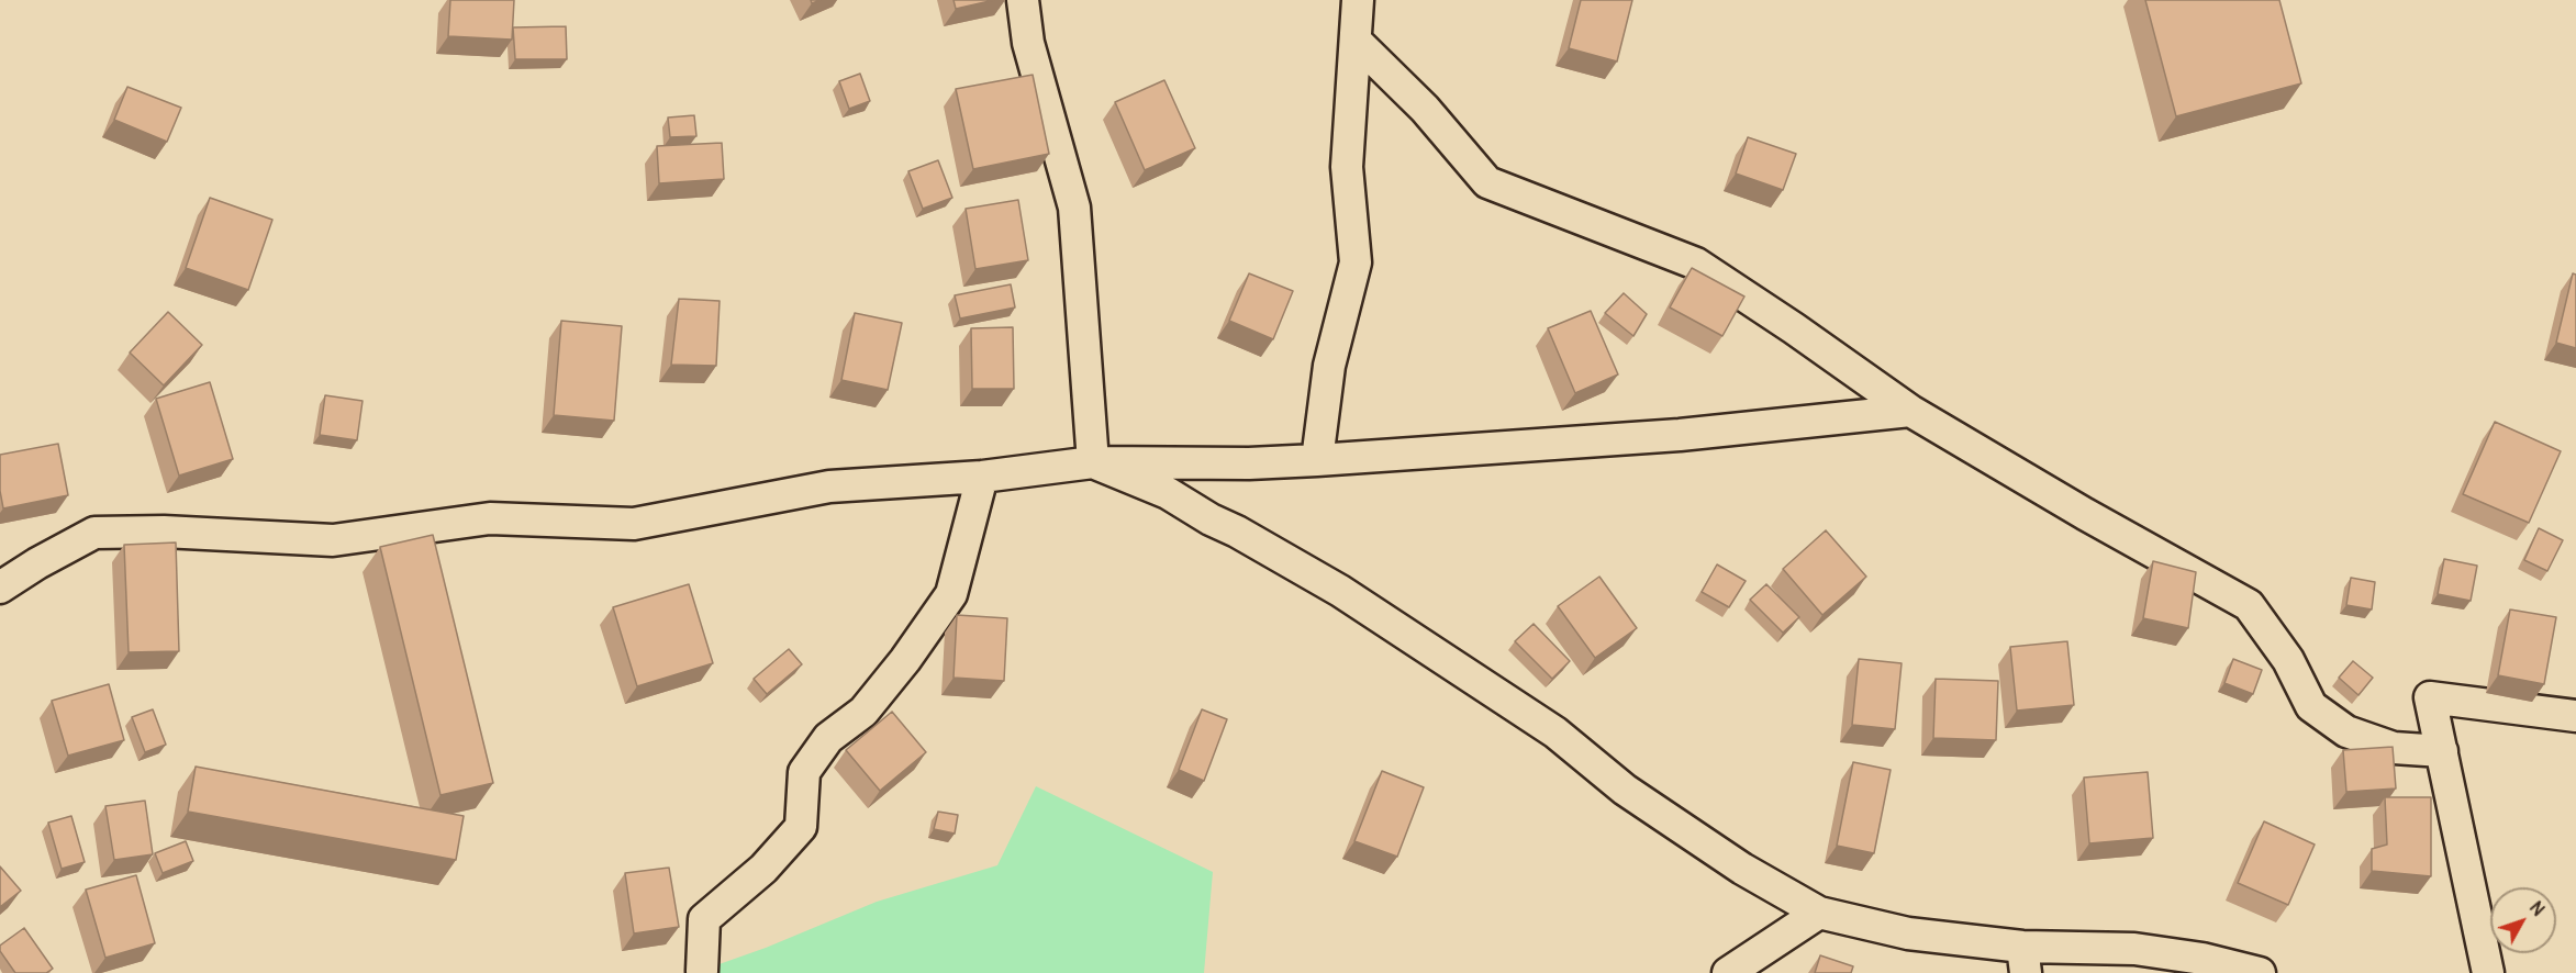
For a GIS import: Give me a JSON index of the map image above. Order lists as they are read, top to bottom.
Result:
{
  "north": "top right"
}
